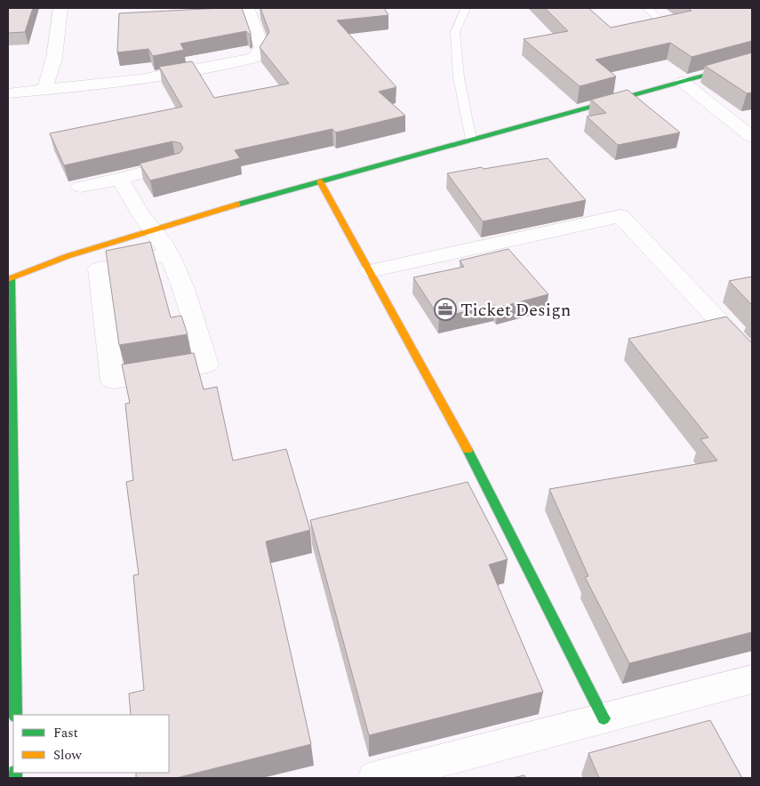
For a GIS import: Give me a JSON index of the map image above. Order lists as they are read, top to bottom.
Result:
{
  "places": {
    "office": ["Ticket Design"]
  },
  "legend": ["Fast", "Slow"]
}
